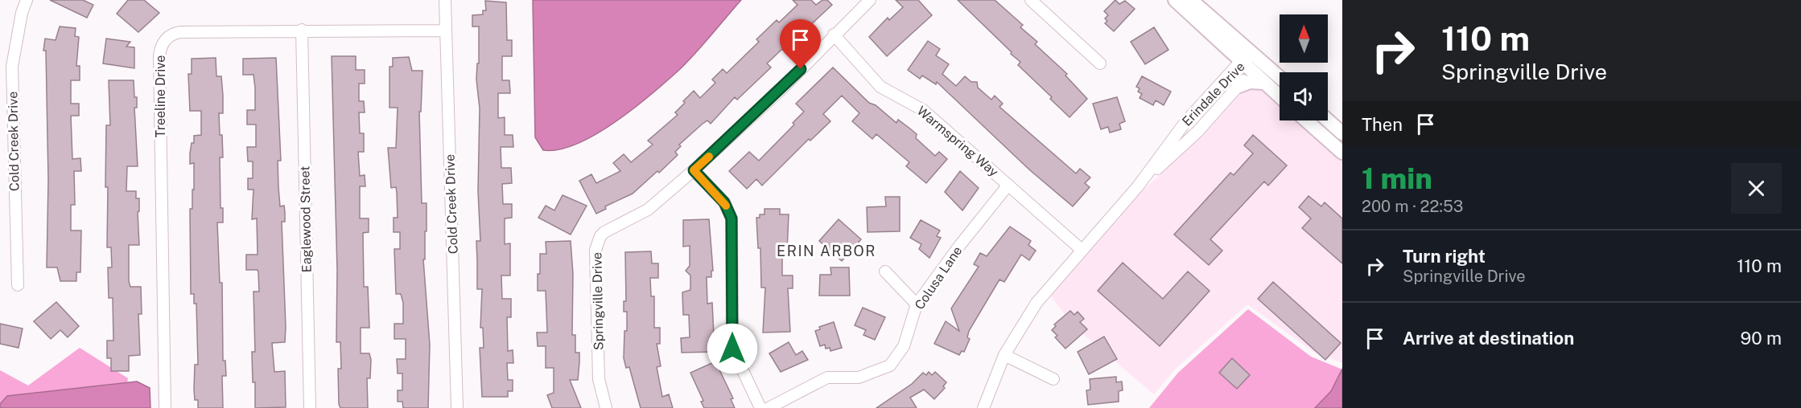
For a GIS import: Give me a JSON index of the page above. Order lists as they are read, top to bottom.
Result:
{
  "streets": {
    "street": [
      "Erindale Drive",
      "Treeline Drive",
      "Cold Creek Drive",
      "Warmspring Way",
      "Eaglewood Street",
      "Colusa Lane",
      "Springville Drive"
    ]
  },
  "crossings": [
    ["Erindale Drive", "Warmspring Way"],
    ["Treeline Drive", "Cold Creek Drive"],
    ["Treeline Drive", "Eaglewood Street"],
    ["Warmspring Way", "Colusa Lane"],
    ["Warmspring Way", "Springville Drive"]
  ],
  "districts": ["ERIN ARBOR"],
  "north": "top",
  "page": {
    "turn": ["110 m", "Springville Drive"],
    "then": "Then",
    "heading": ["1 min", "200 m · 22:53"],
    "list": [
      {
        "name": "Turn right",
        "note": "Springville Drive",
        "value": "110 m"
      },
      {
        "name": "Arrive at destination",
        "value": "90 m"
      }
    ]
  }
}
